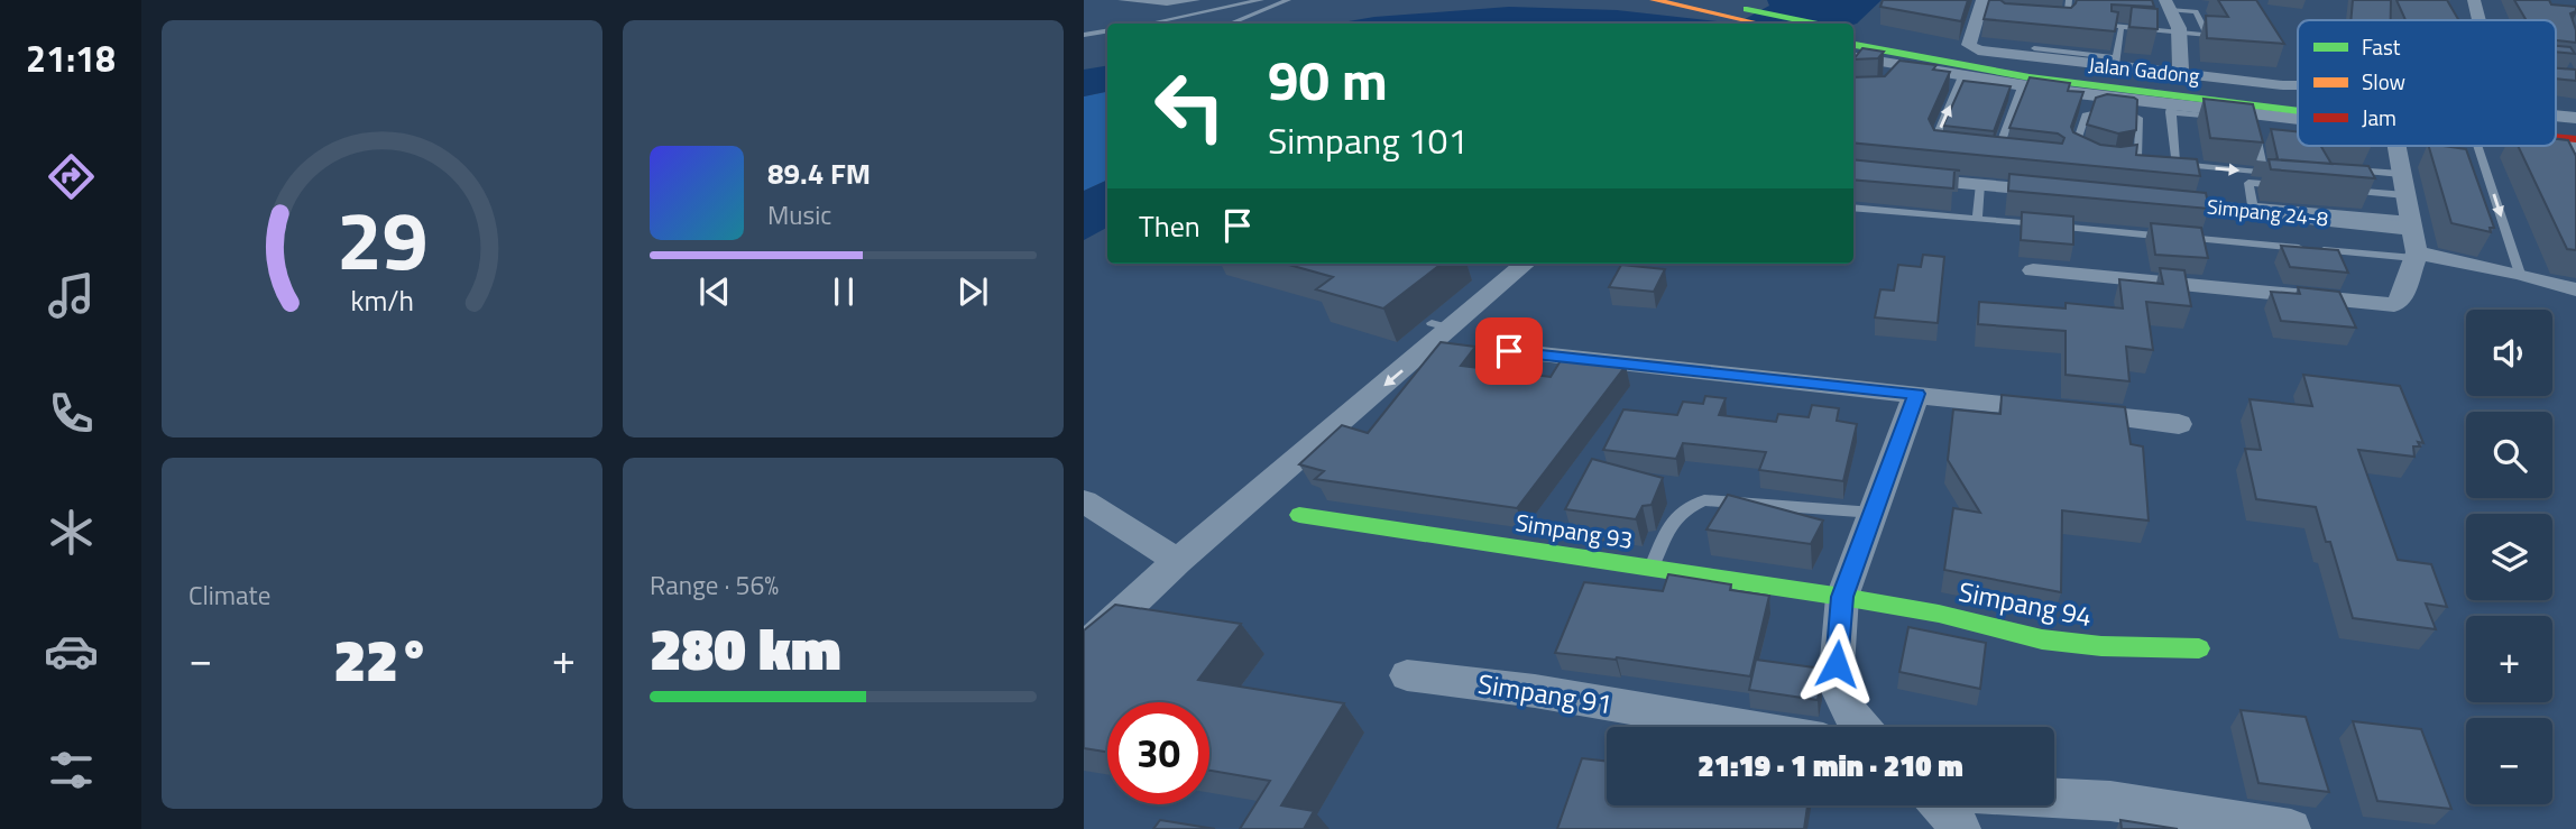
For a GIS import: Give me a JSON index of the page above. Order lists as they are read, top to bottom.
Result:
{
  "streets": {
    "main road": ["Jalan Gadong", "Simpang 93", "Simpang 94"],
    "street": ["Simpang 24-8", "Simpang 91"]
  },
  "crossings": [
    ["Simpang 93", "Simpang 94"]
  ],
  "legend": ["Fast", "Slow", "Jam"],
  "page": {
    "tabs": "21:18",
    "turn": ["90 m", "Simpang 101"],
    "song": ["89.4 FM", "Music"],
    "then": "Then",
    "map_buttons": ["+", "−"],
    "tile": [
      "Climate",
      ["Range · 56%", "280 km"]
    ],
    "heat": ["−", "22°", "+"],
    "limit": "30",
    "trip": "21:19 · 1 min · 210 m",
    "gauge": ["29", "km/h"]
  }
}
